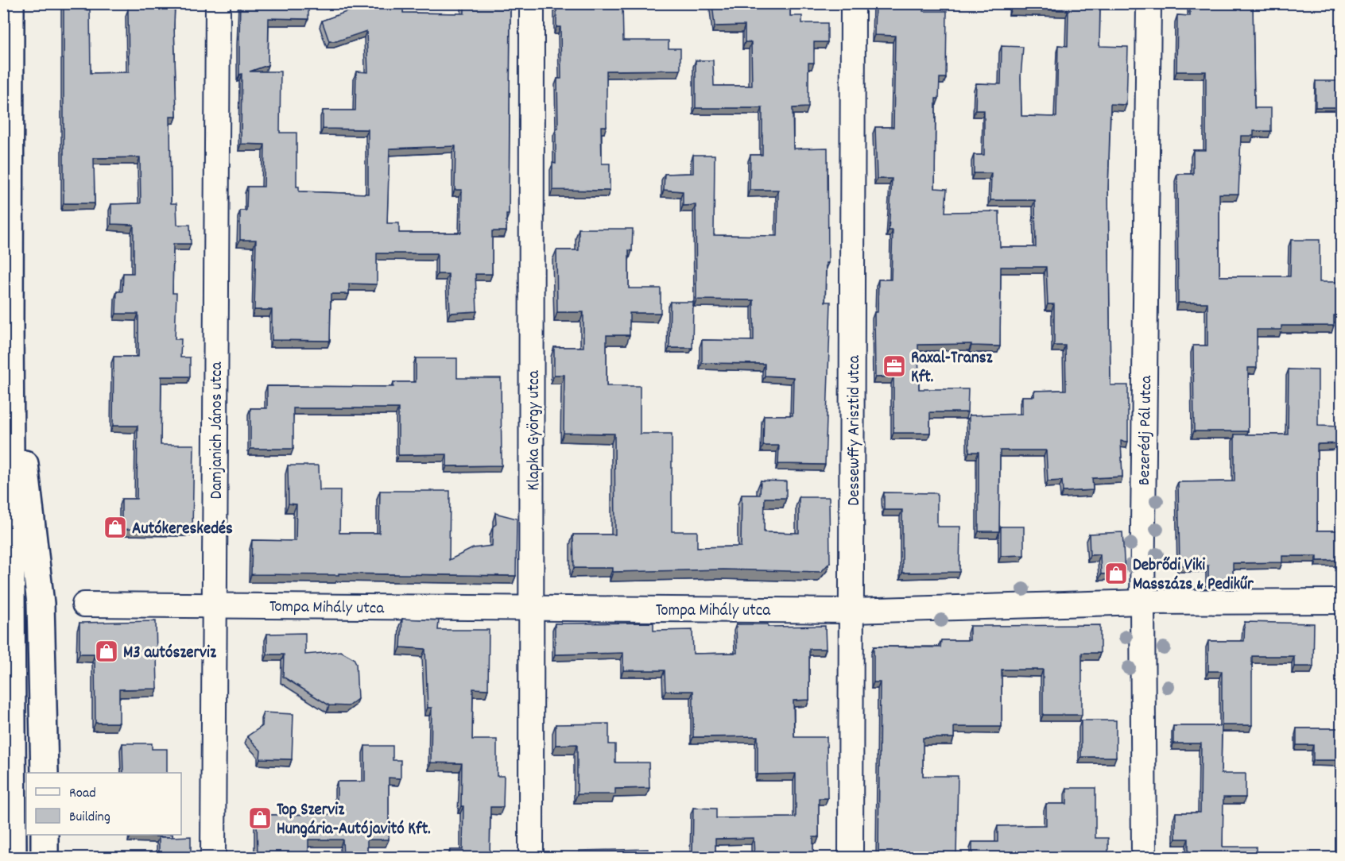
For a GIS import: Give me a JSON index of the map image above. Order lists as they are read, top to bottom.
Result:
{
  "streets": {
    "street": [
      "Damjanich János utca",
      "Klapka György utca",
      "Dessewffy Arisztid utca",
      "Bezerédj Pál utca",
      "Tompa Mihály utca"
    ]
  },
  "crossings": [
    ["Damjanich János utca", "Tompa Mihály utca"],
    ["Klapka György utca", "Tompa Mihály utca"],
    ["Dessewffy Arisztid utca", "Tompa Mihály utca"],
    ["Bezerédj Pál utca", "Tompa Mihály utca"]
  ],
  "places": {
    "office": ["Raxal-Transz Kft."],
    "shop": [
      "Autókereskedés",
      "Debrődi Viki Masszázs & Pedikűr",
      "M3 autószerviz",
      "Top Szerviz Hungária-Autójavitó Kft."
    ]
  },
  "legend": ["Road", "Building"]
}
